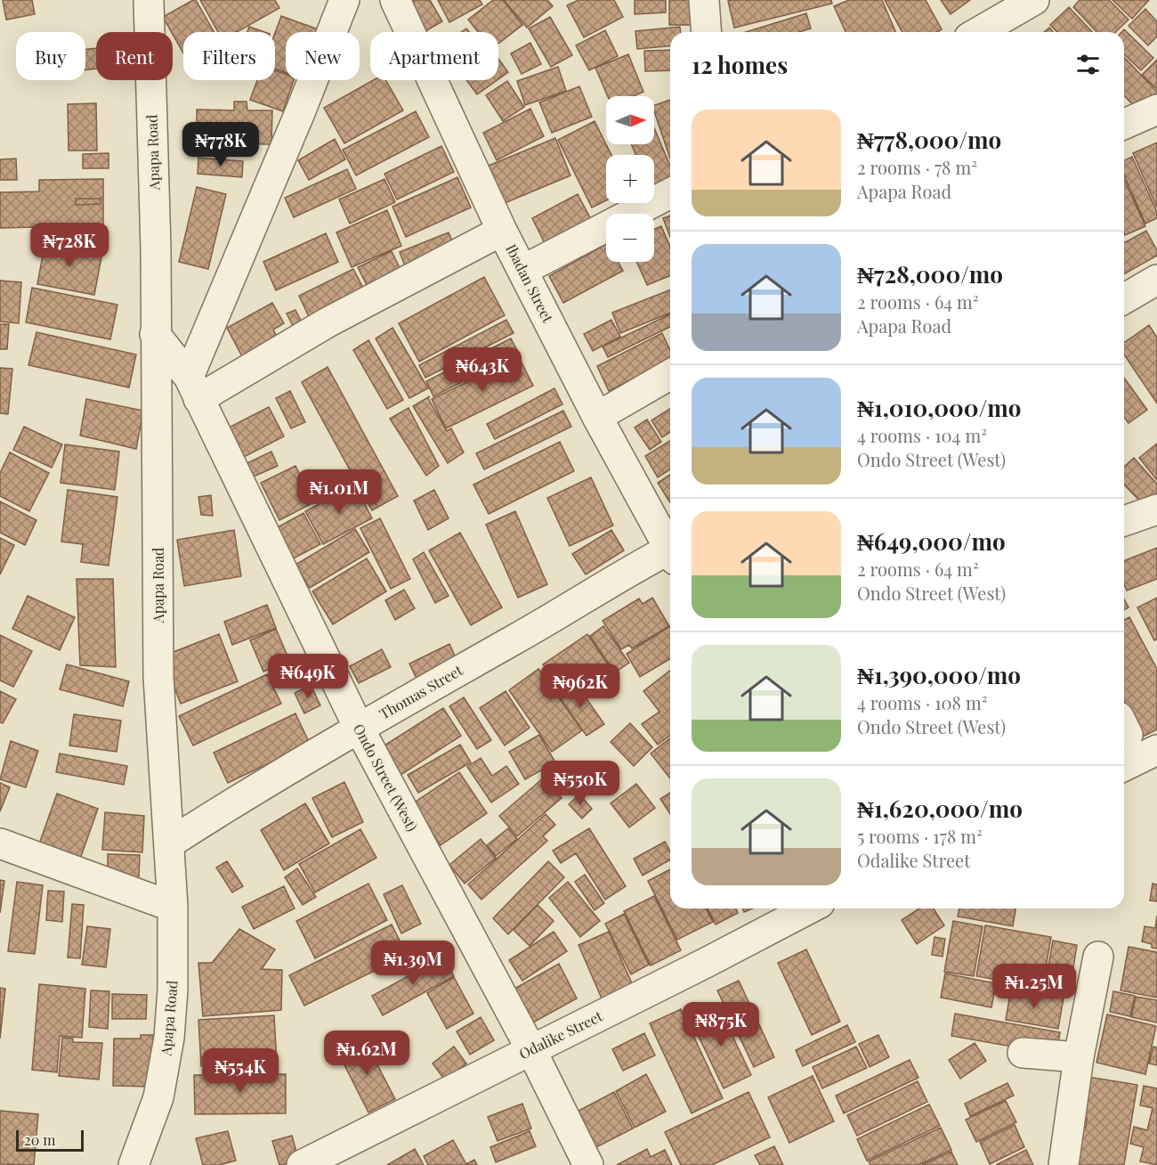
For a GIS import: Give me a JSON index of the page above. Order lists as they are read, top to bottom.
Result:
{
  "streets": {
    "street": [
      "Apapa Road",
      "Ibadan Street",
      "Thomas Street",
      "Ondo Street (West)",
      "Odalike Street"
    ]
  },
  "crossings": [
    ["Apapa Road", "Thomas Street"],
    ["Apapa Road", "Ondo Street (West)"],
    ["Thomas Street", "Ondo Street (West)"],
    ["Ondo Street (West)", "Odalike Street"]
  ],
  "scale_bar": "20 m",
  "north": "right",
  "page": {
    "chip": [
      "Buy",
      "Rent",
      "Filters",
      "New",
      "Apartment"
    ],
    "heading": "12 homes",
    "map_buttons": ["+", "−"],
    "list": [
      {
        "name": "₦778,000/mo",
        "note": "2 rooms · 78 m² · Apapa Road"
      },
      {
        "name": "₦728,000/mo",
        "note": "2 rooms · 64 m² · Apapa Road"
      },
      {
        "name": "₦1,010,000/mo",
        "note": "4 rooms · 104 m² · Ondo Street (West)"
      },
      {
        "name": "₦649,000/mo",
        "note": "2 rooms · 64 m² · Ondo Street (West)"
      },
      {
        "name": "₦1,390,000/mo",
        "note": "4 rooms · 108 m² · Ondo Street (West)"
      },
      {
        "name": "₦1,620,000/mo",
        "note": "5 rooms · 178 m² · Odalike Street"
      }
    ],
    "price": [
      "₦778K",
      "₦728K",
      "₦643K",
      "₦1.01M",
      "₦649K",
      "₦962K",
      "₦550K",
      "₦1.39M",
      "₦1.25M",
      "₦875K",
      "₦1.62M",
      "₦554K"
    ],
    "scale": "20 m"
  }
}
